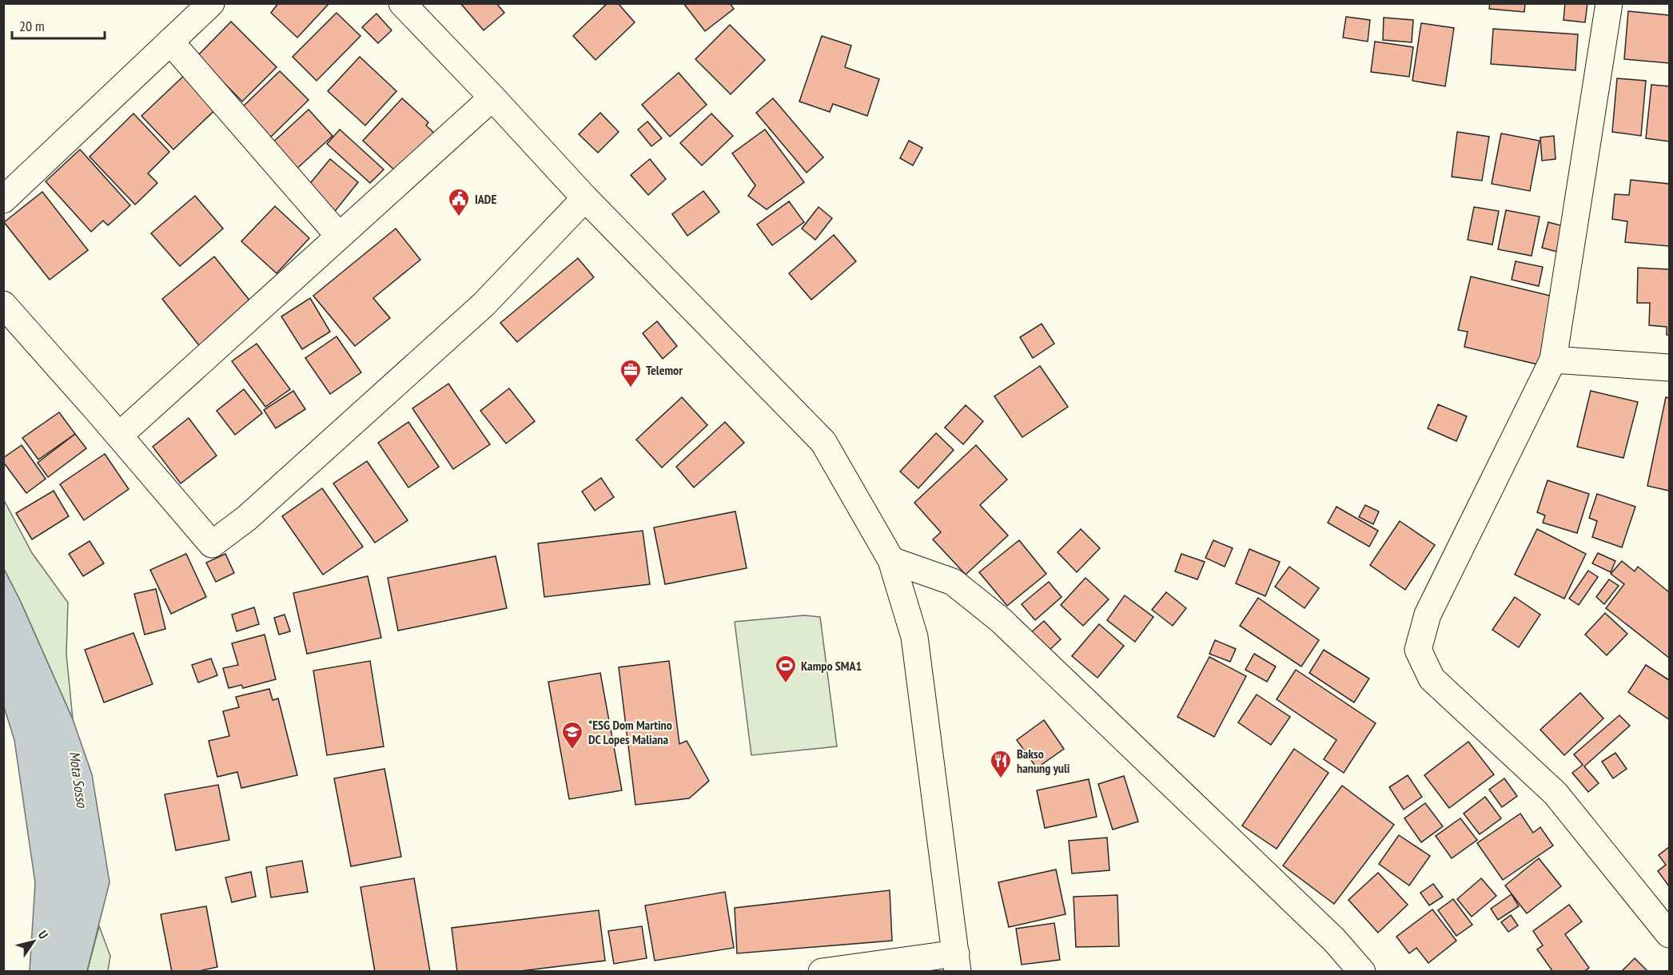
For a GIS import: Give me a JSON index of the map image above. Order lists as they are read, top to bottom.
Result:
{
  "water": ["Mota Sosso"],
  "places": {
    "public building": ["IADE"],
    "office": ["Telemor"],
    "sports": ["Kampo SMA1"],
    "school or university": ["*ESG Dom Martino DC Lopes Maliana"],
    "restaurant": ["Bakso hanung yuli"]
  },
  "scale_bar": "20 m",
  "north": "top right"
}
